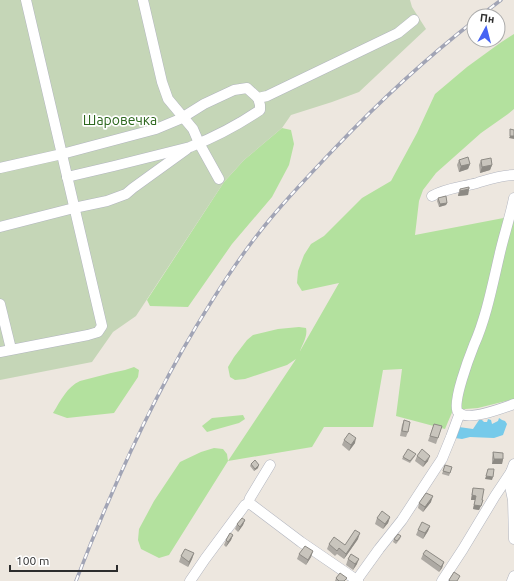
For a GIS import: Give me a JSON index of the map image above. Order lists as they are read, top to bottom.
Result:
{
  "parks": ["Шаровечка"],
  "scale_bar": "100 m",
  "north": "top"
}
